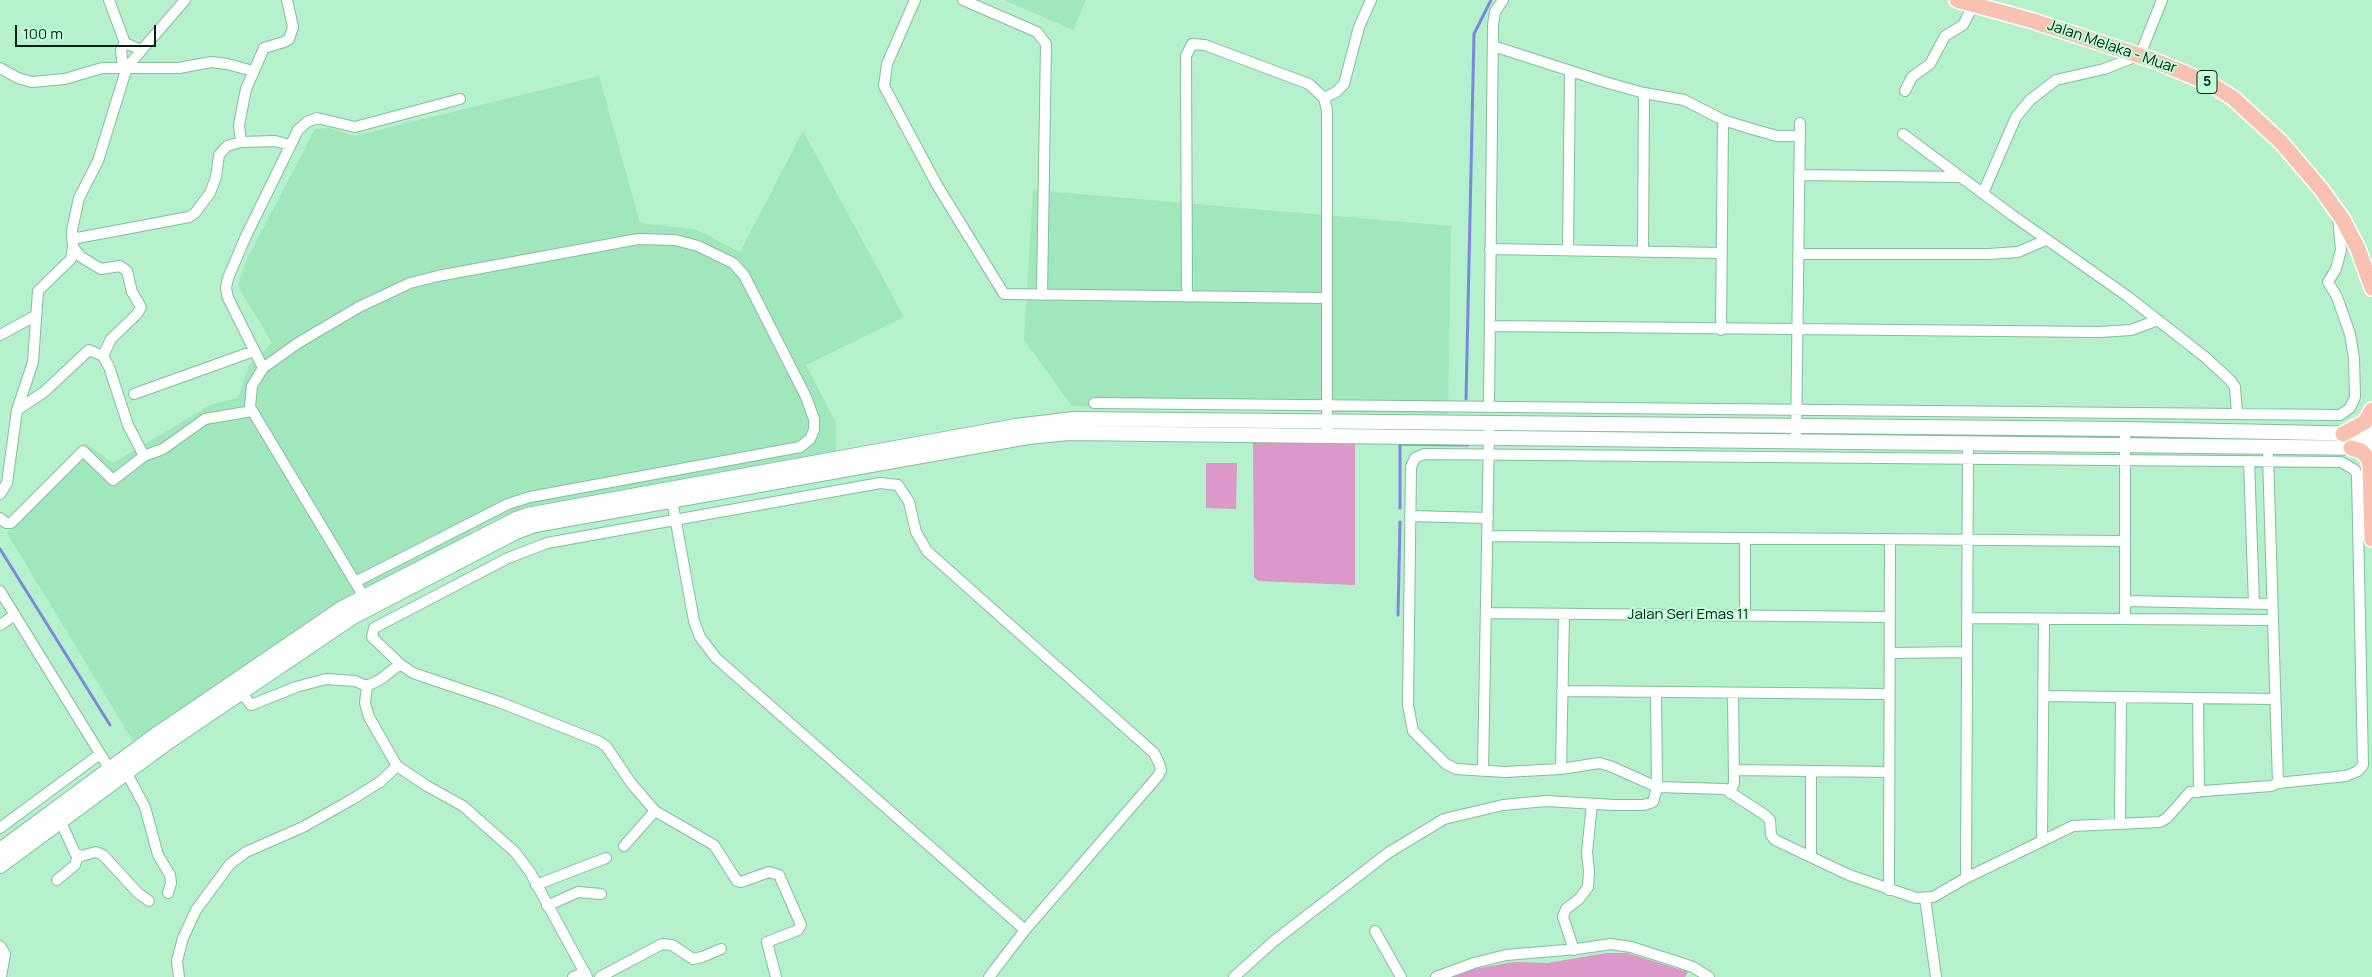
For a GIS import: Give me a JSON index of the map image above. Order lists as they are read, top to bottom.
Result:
{
  "streets": {
    "main road": ["Jalan Melaka - Muar", "5"],
    "street": ["Jalan Seri Emas 11"]
  },
  "scale_bar": "100 m"
}
